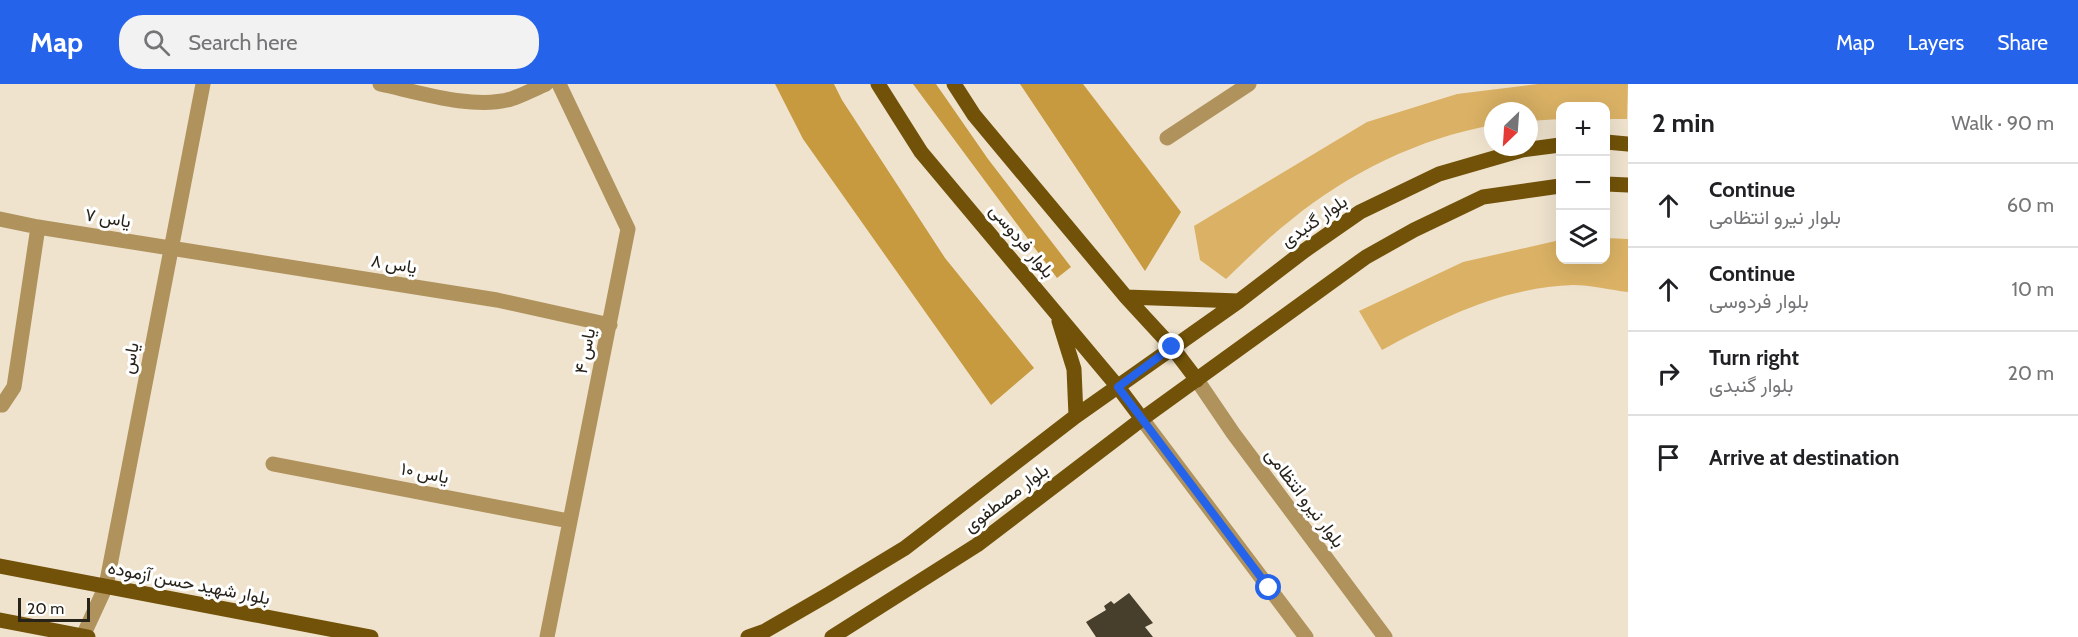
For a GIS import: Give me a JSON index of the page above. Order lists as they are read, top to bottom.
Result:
{
  "streets": {
    "main road": [
      "بلوار گنبدی",
      "بلوار فردوسی",
      "بلوار مصطفوی",
      "بلوار شهید حسن آزموده"
    ],
    "street": [
      "یاس ۷",
      "یاس ۸",
      "یاس ۴",
      "یاس",
      "یاس ۱۰",
      "بلوار نیرو انتظامی"
    ]
  },
  "crossings": [
    ["یاس ۷", "یاس ۸"],
    ["یاس ۷", "یاس"],
    ["بلوار گنبدی", "بلوار فردوسی"],
    ["بلوار گنبدی", "بلوار مصطفوی"],
    ["بلوار فردوسی", "بلوار مصطفوی"],
    ["یاس ۸", "یاس ۴"],
    ["یاس ۸", "یاس"],
    ["یاس ۴", "یاس ۱۰"],
    ["یاس", "بلوار شهید حسن آزموده"],
    ["بلوار مصطفوی", "بلوار نیرو انتظامی"]
  ],
  "scale_bar": "20 m",
  "north": "bottom left",
  "page": {
    "header": "Map",
    "search": "Search here",
    "nav": ["Map", "Layers", "Share"],
    "heading": ["2 min", "Walk · 90 m"],
    "map_buttons": ["+", "−"],
    "list": [
      ["Continue", "بلوار نیرو انتظامی", "60 m"],
      ["Continue", "بلوار فردوسی", "10 m"],
      ["Turn right", "بلوار گنبدی", "20 m"],
      "Arrive at destination"
    ],
    "scale": "20 m"
  }
}
